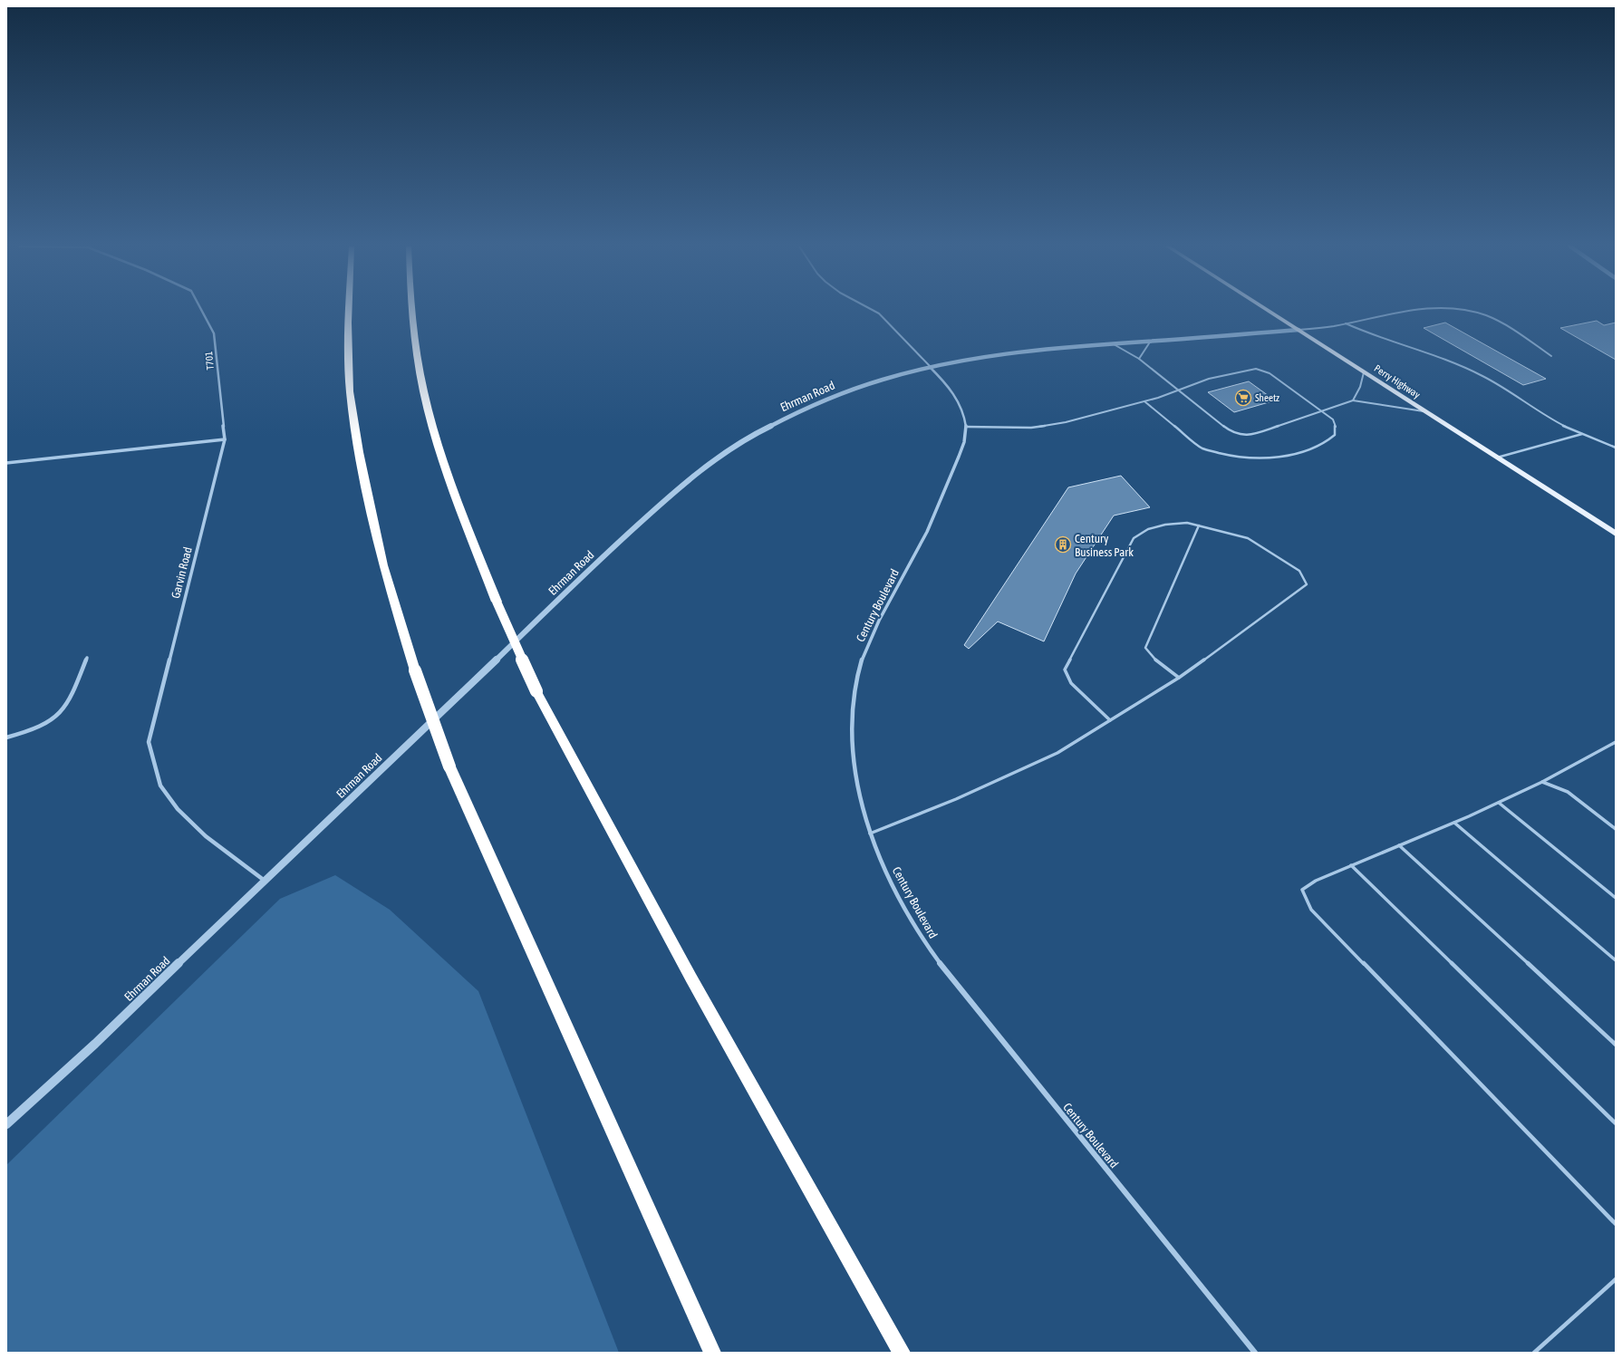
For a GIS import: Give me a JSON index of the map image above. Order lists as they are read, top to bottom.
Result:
{
  "streets": {
    "main road": ["Perry Highway"],
    "street": [
      "T701",
      "Ehrman Road",
      "Garvin Road",
      "Century Boulevard"
    ]
  },
  "crossings": [
    ["T701", "Garvin Road"],
    ["Perry Highway", "Ehrman Road"],
    ["Ehrman Road", "Garvin Road"],
    ["Ehrman Road", "Century Boulevard"]
  ],
  "places": {
    "supermarket": ["Sheetz"],
    "building": ["Century Business Park"]
  }
}
